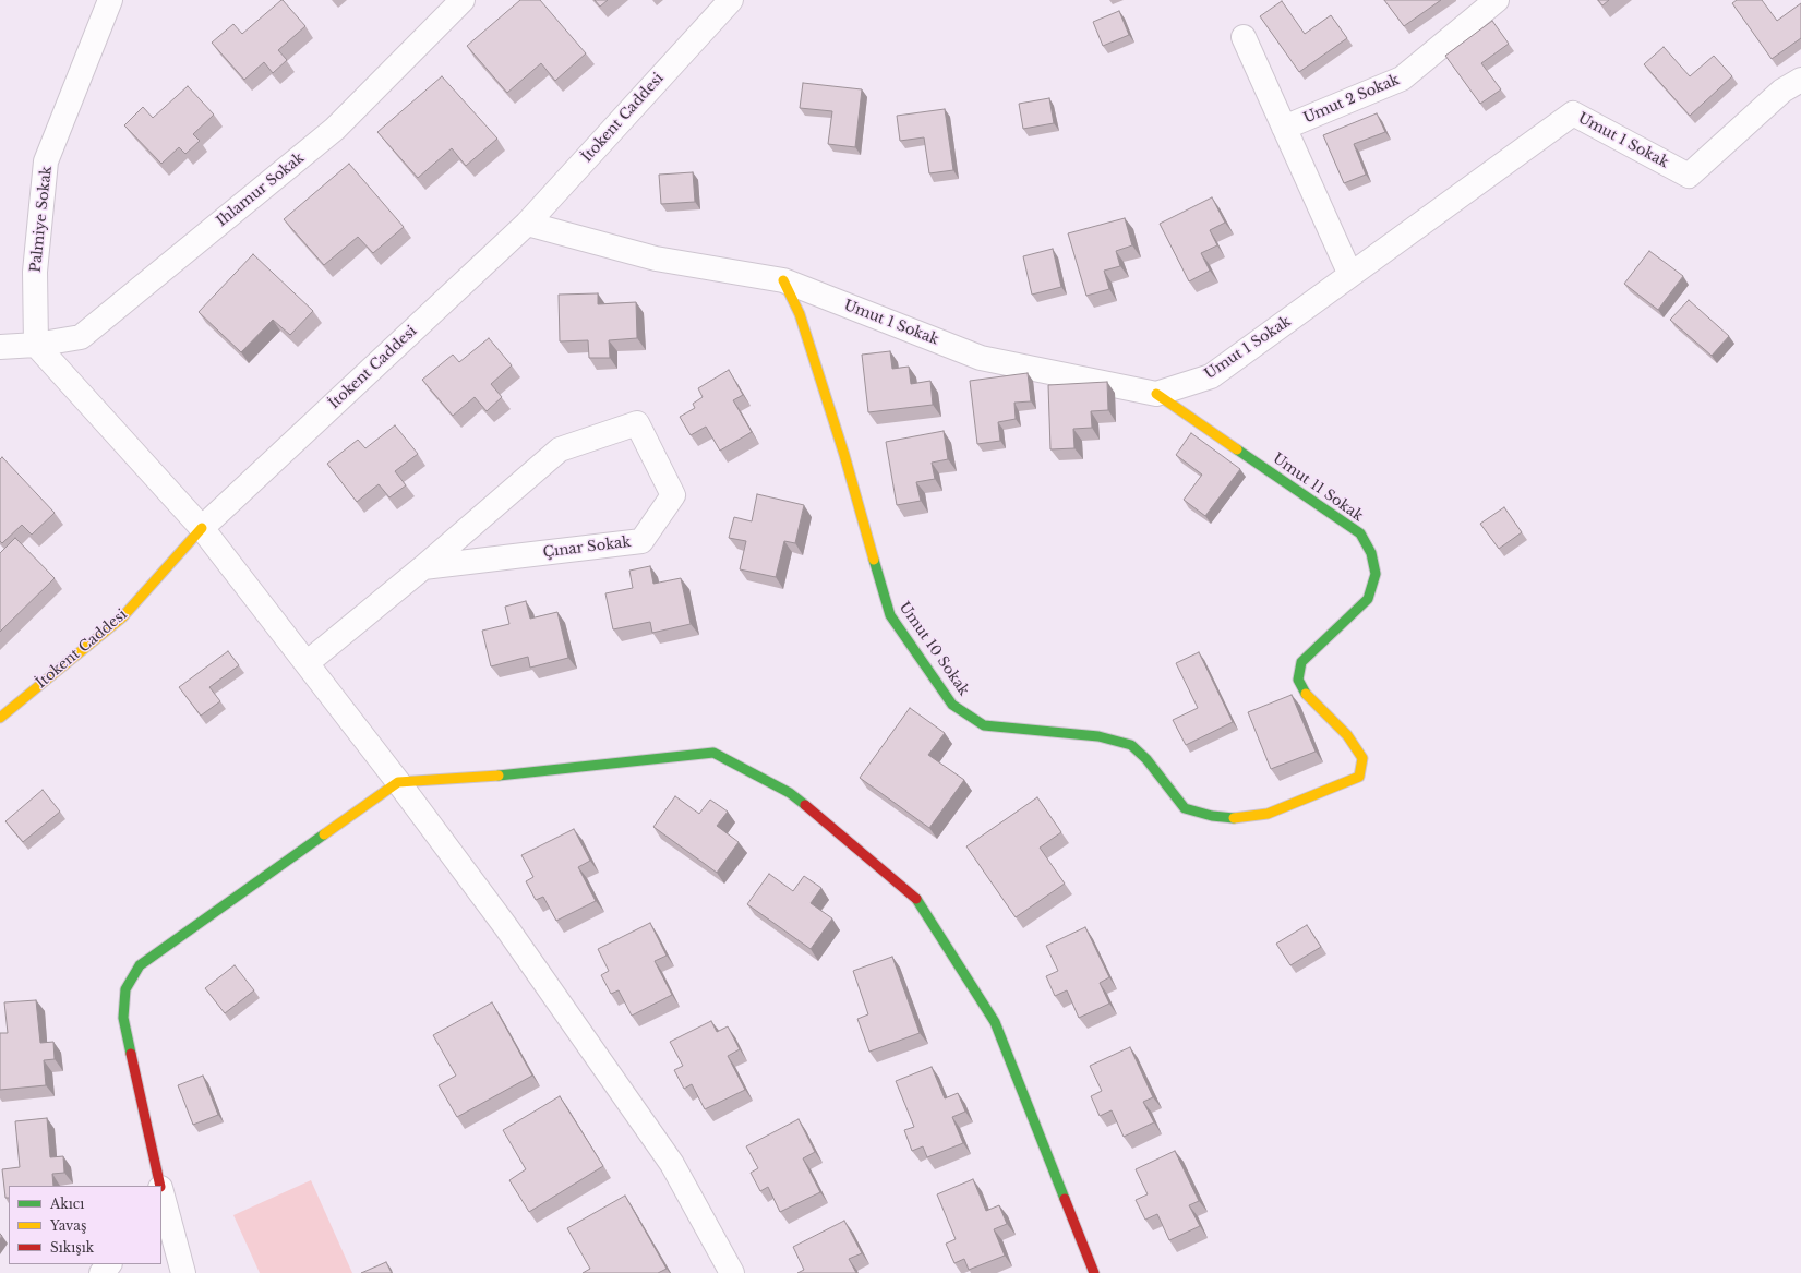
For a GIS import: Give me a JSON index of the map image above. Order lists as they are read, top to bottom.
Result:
{
  "streets": {
    "street": [
      "Umut 2 Sokak",
      "İtokent Caddesi",
      "Umut 1 Sokak",
      "Ihlamur Sokak",
      "Palmiye Sokak",
      "Umut 11 Sokak",
      "Çınar Sokak",
      "Umut 10 Sokak"
    ]
  },
  "crossings": [
    ["İtokent Caddesi", "Umut 1 Sokak"],
    ["Umut 1 Sokak", "Umut 11 Sokak"],
    ["Umut 1 Sokak", "Umut 10 Sokak"],
    ["Ihlamur Sokak", "Palmiye Sokak"],
    ["Umut 11 Sokak", "Umut 10 Sokak"]
  ],
  "legend": ["Akıcı", "Yavaş", "Sıkışık"]
}
